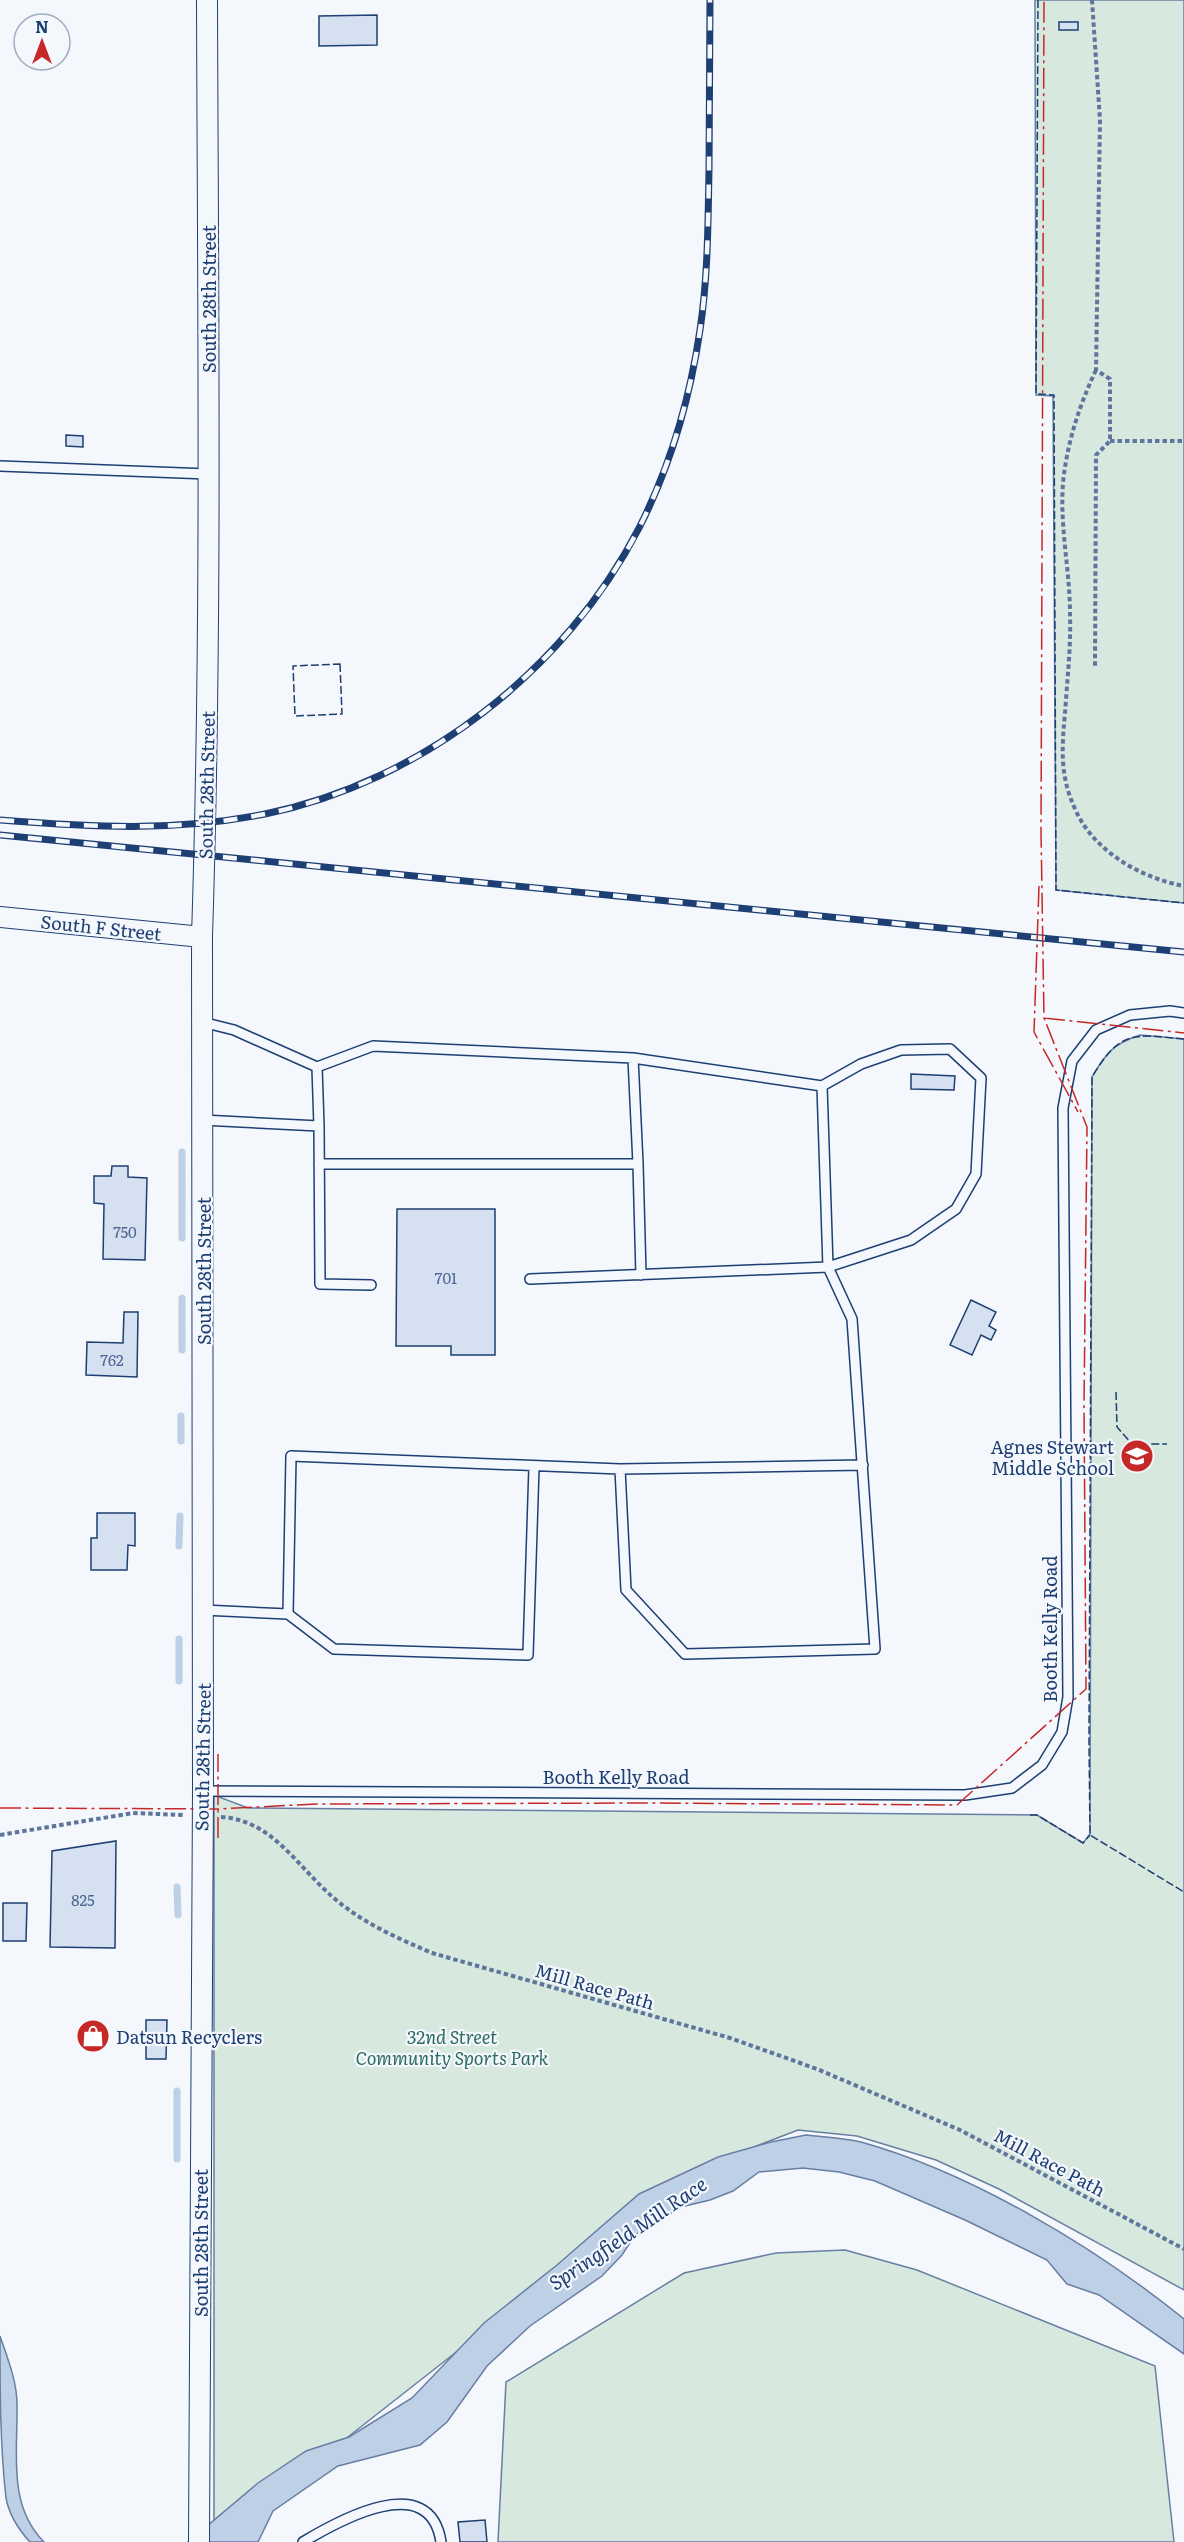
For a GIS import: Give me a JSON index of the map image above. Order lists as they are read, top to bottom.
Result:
{
  "streets": {
    "street": ["South 28th Street", "South F Street"],
    "lane": ["Booth Kelly Road"],
    "path": ["Mill Race Path"]
  },
  "crossings": [
    ["South 28th Street", "South F Street"],
    ["South 28th Street", "Booth Kelly Road"],
    ["South 28th Street", "Mill Race Path"]
  ],
  "water": ["Springfield Mill Race"],
  "parks": ["32nd Street Community Sports Park"],
  "places": {
    "school or university": ["Agnes Stewart Middle School"],
    "shop": ["Datsun Recyclers"]
  },
  "house_numbers": [
    "750",
    "701",
    "762",
    "825"
  ],
  "north": "top"
}
